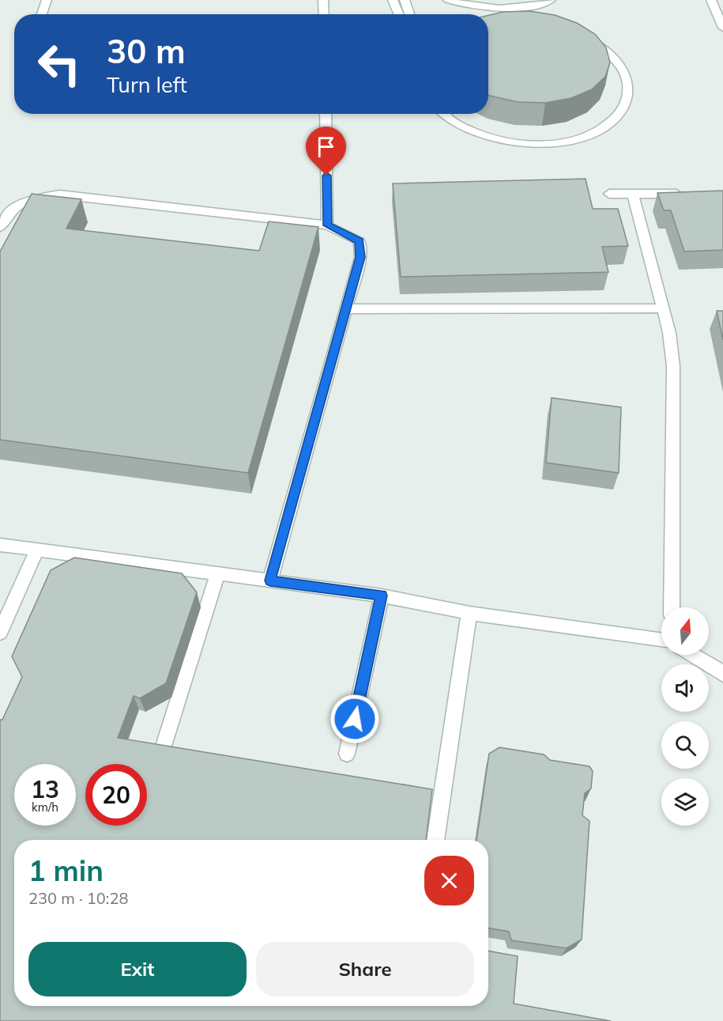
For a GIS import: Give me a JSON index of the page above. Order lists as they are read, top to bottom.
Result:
{
  "north": "top",
  "page": {
    "turn": ["30 m", "Turn left"],
    "speed": "13 km/h",
    "limit": "20",
    "heading": ["1 min", "230 m · 10:28"],
    "buttons": ["Exit", "Share"]
  }
}
